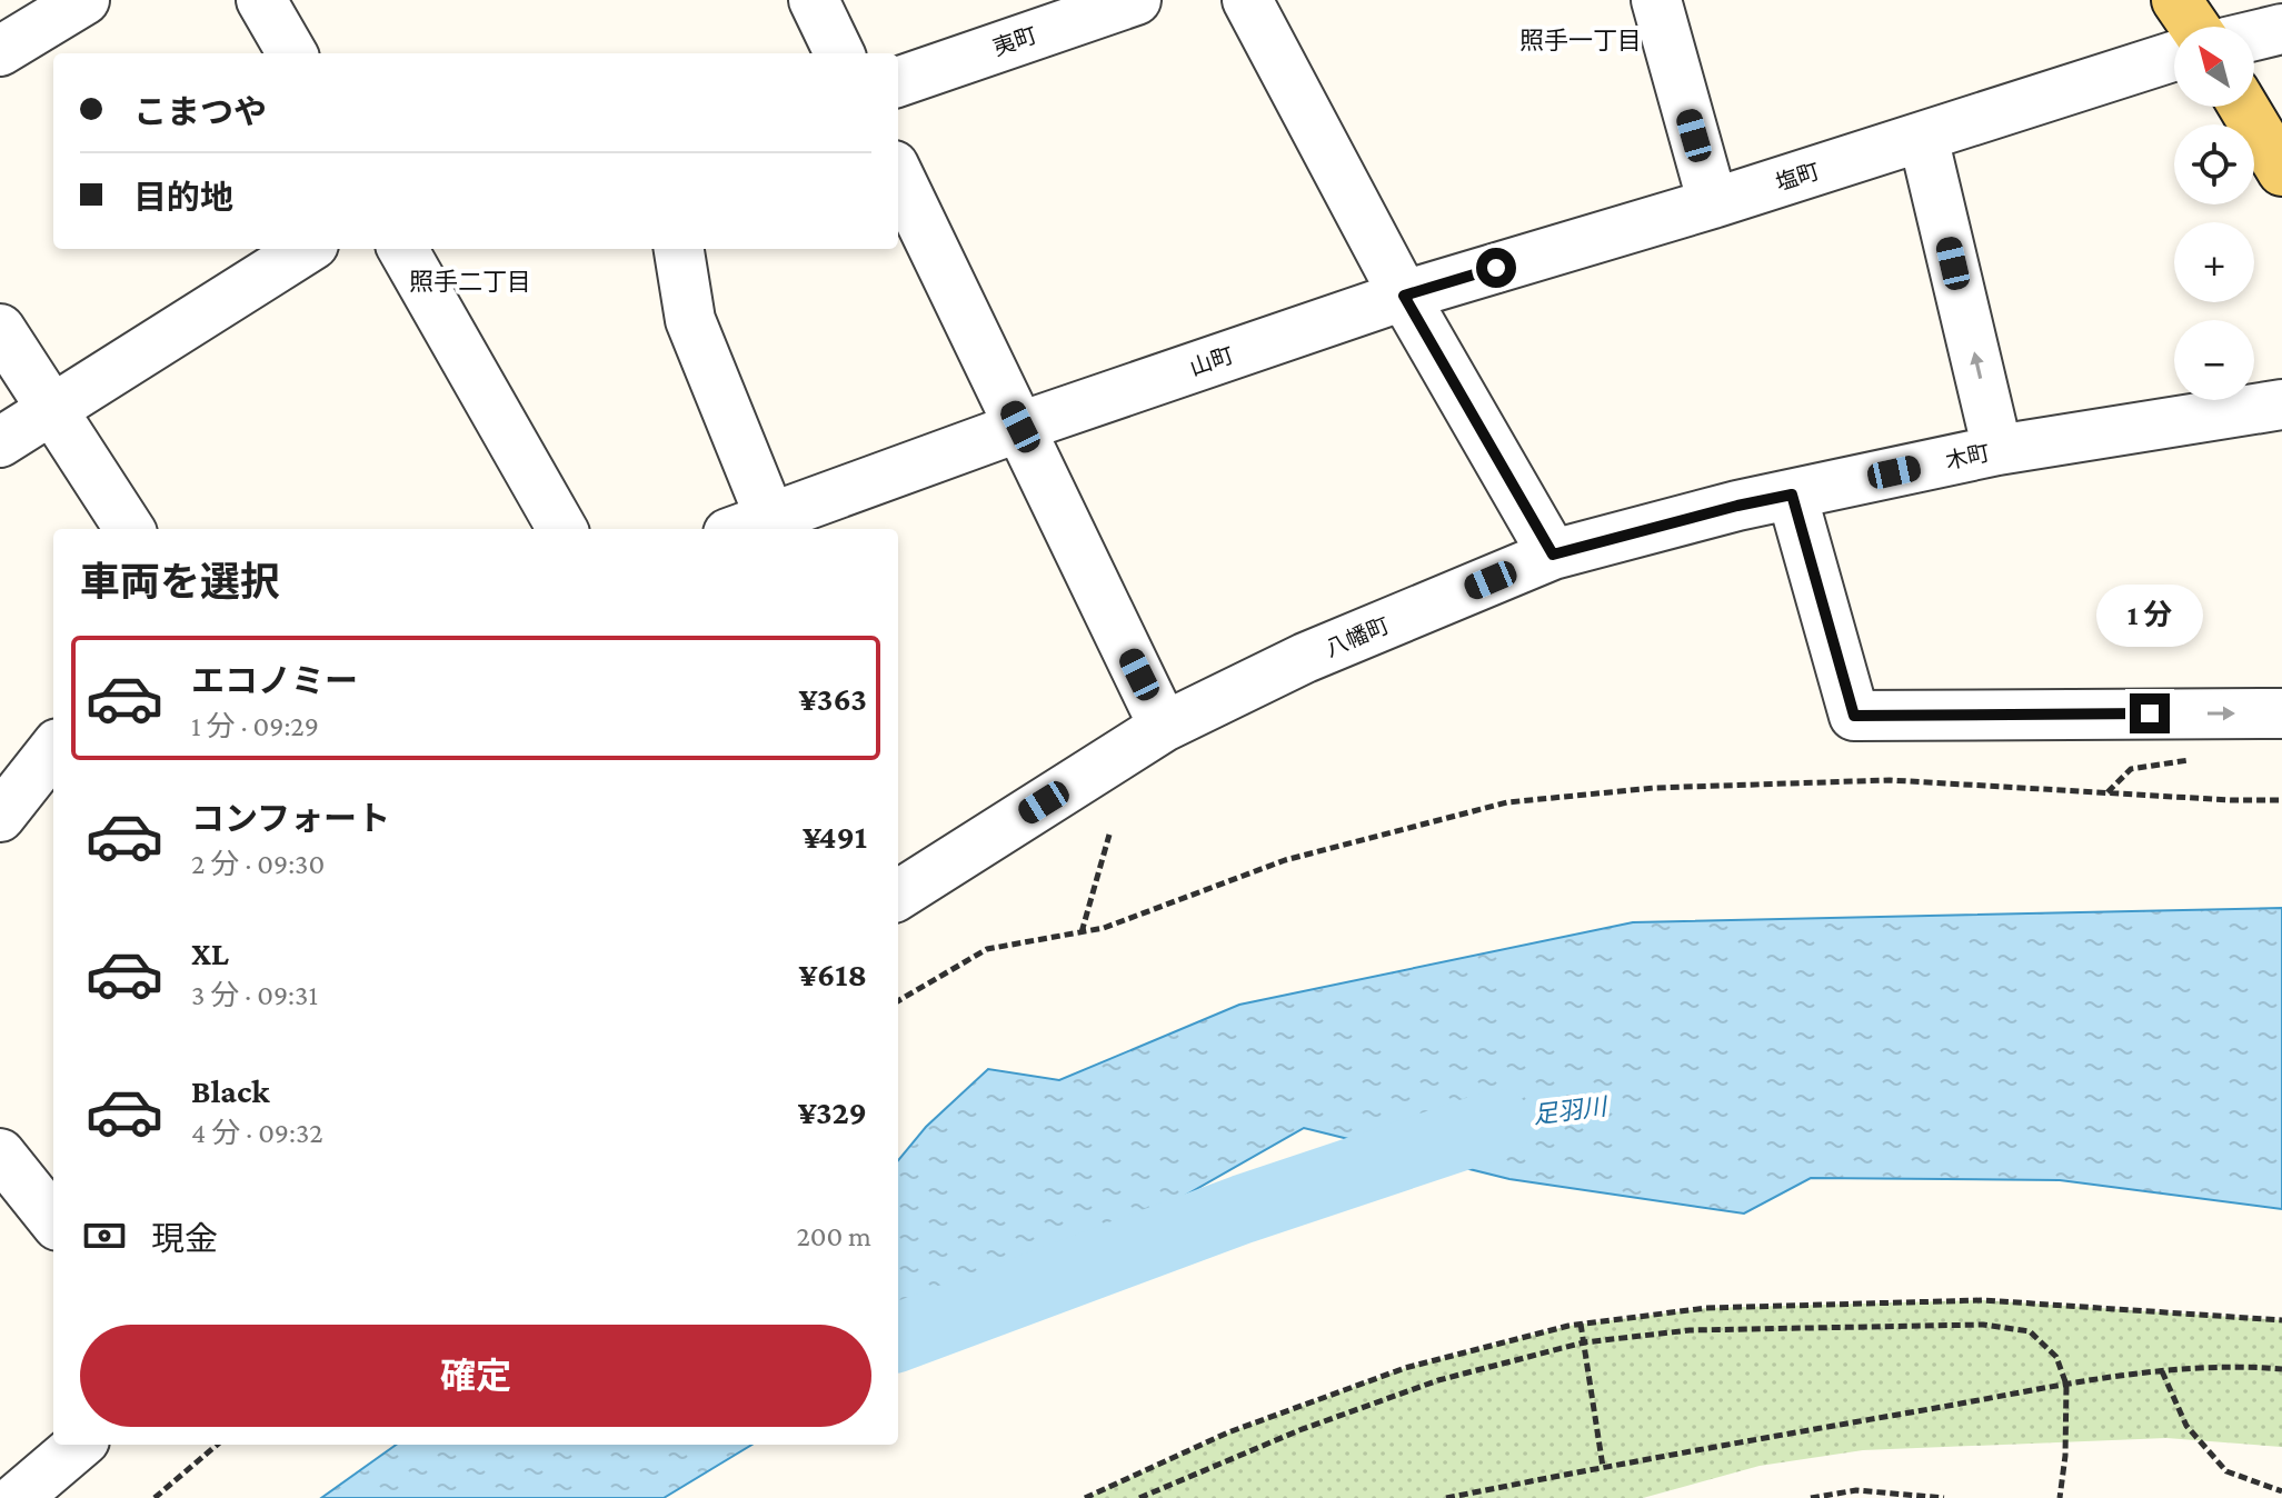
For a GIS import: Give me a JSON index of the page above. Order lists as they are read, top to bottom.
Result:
{
  "streets": {
    "street": [
      "夷町",
      "塩町",
      "山町",
      "木町",
      "八幡町"
    ]
  },
  "crossings": [
    ["塩町", "山町"],
    ["木町", "八幡町"]
  ],
  "districts": ["照手一丁目", "照手二丁目"],
  "water": ["足羽川"],
  "north": "top left",
  "page": {
    "map_buttons": ["+", "−"],
    "banner": ["こまつや", "目的地"],
    "heading": "車両を選択",
    "bubble": "1 分",
    "list": [
      {
        "name": "エコノミー",
        "note": "1 分 · 09:29",
        "value": "¥363"
      },
      {
        "name": "コンフォート",
        "note": "2 分 · 09:30",
        "value": "¥491"
      },
      {
        "name": "XL",
        "note": "3 分 · 09:31",
        "value": "¥618"
      },
      {
        "name": "Black",
        "note": "4 分 · 09:32",
        "value": "¥329"
      }
    ],
    "pay": ["現金", "200 m"],
    "buttons": "確定"
  }
}
